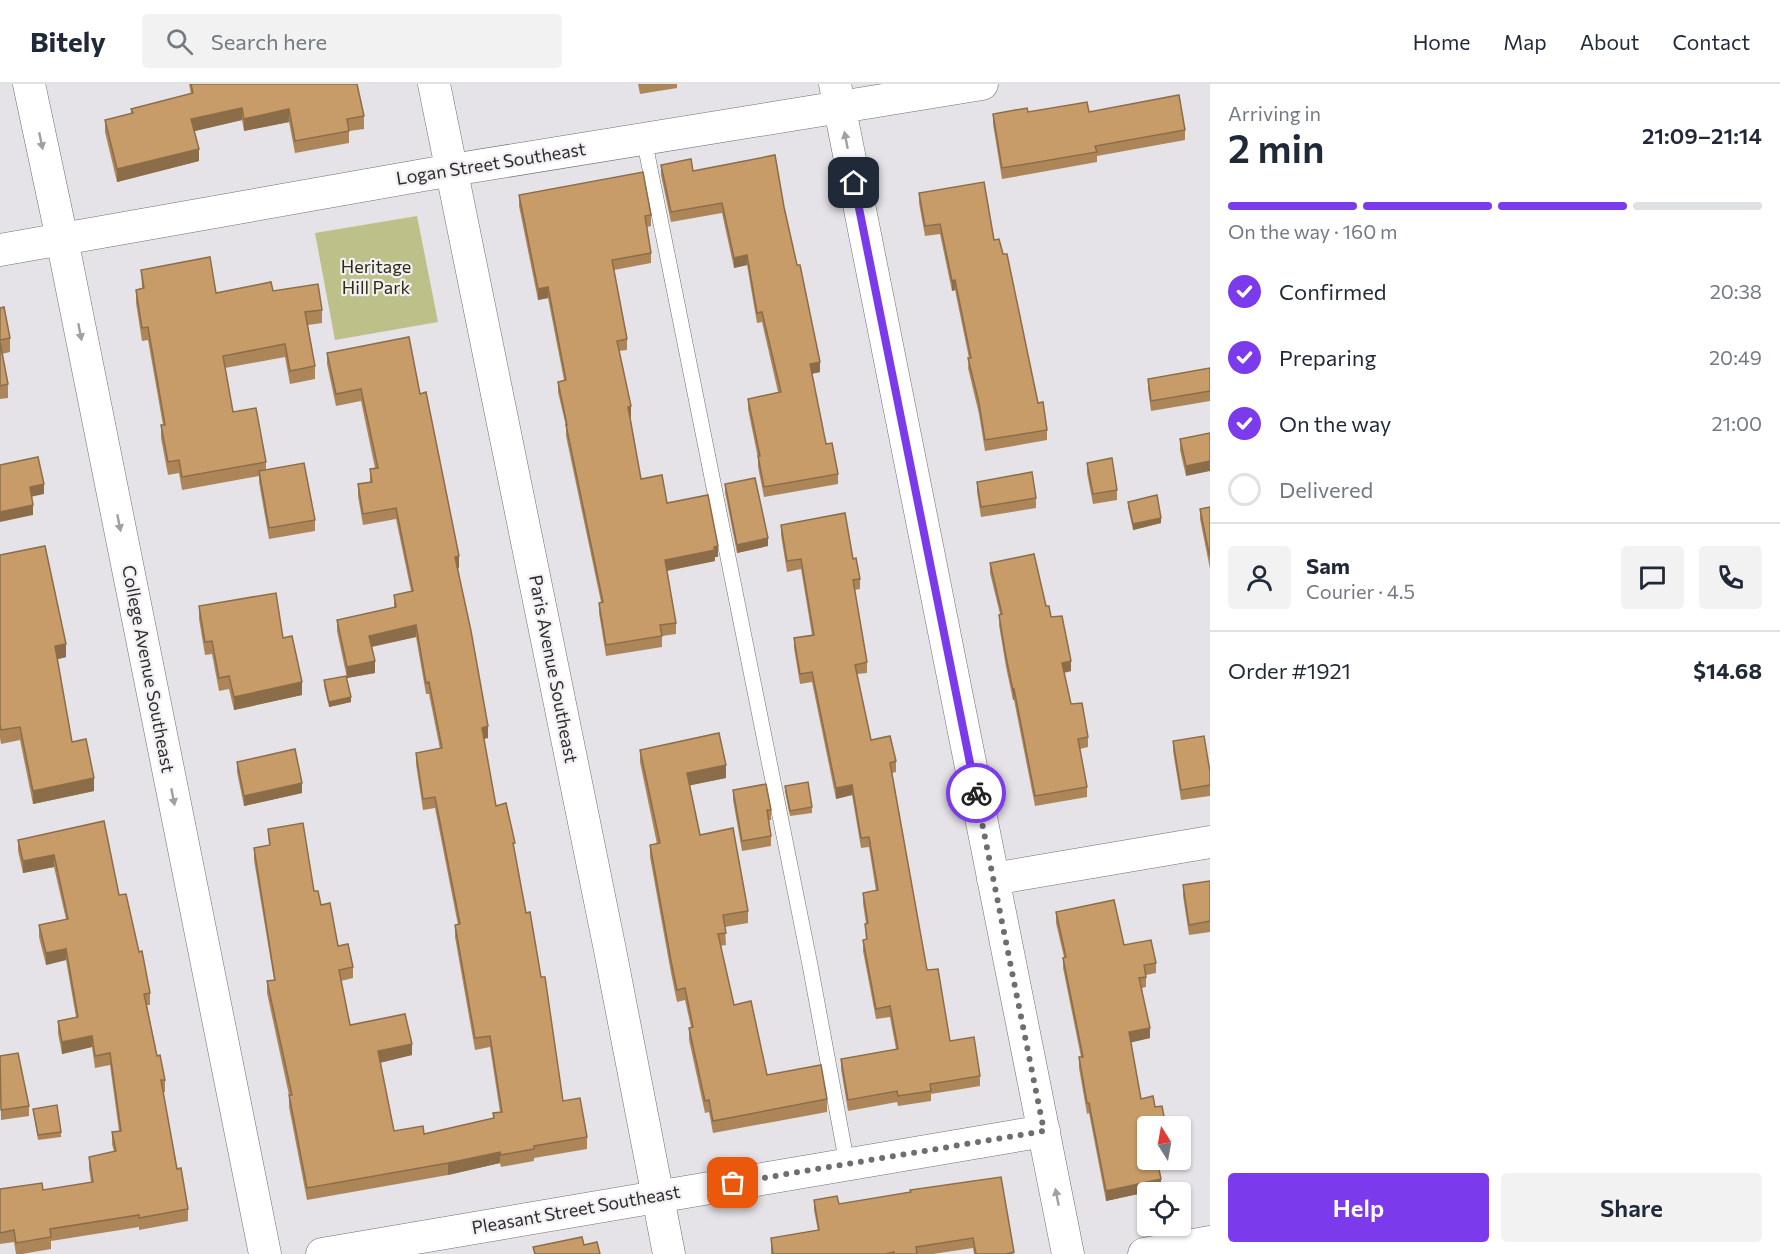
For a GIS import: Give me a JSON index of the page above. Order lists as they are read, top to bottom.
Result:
{
  "streets": {
    "street": [
      "Logan Street Southeast",
      "College Avenue Southeast",
      "Paris Avenue Southeast",
      "Pleasant Street Southeast"
    ]
  },
  "crossings": [
    ["Logan Street Southeast", "College Avenue Southeast"],
    ["Logan Street Southeast", "Paris Avenue Southeast"],
    ["Paris Avenue Southeast", "Pleasant Street Southeast"]
  ],
  "one_way": ["College Avenue Southeast"],
  "parks": ["Heritage Hill Park"],
  "north": "top",
  "page": {
    "header": "Bitely",
    "search": "Search here",
    "nav": [
      "Home",
      "Map",
      "About",
      "Contact"
    ],
    "heading": ["2 min", "Arriving in", "21:09–21:14"],
    "panel": [
      "Sam",
      "Courier · 4.5",
      "Order #1921",
      "$14.68"
    ],
    "bar": "On the way · 160 m",
    "list": [
      ["Confirmed", "20:38"],
      ["Preparing", "20:49"],
      ["On the way", "21:00"],
      "Delivered"
    ],
    "buttons": ["Help", "Share"]
  }
}
